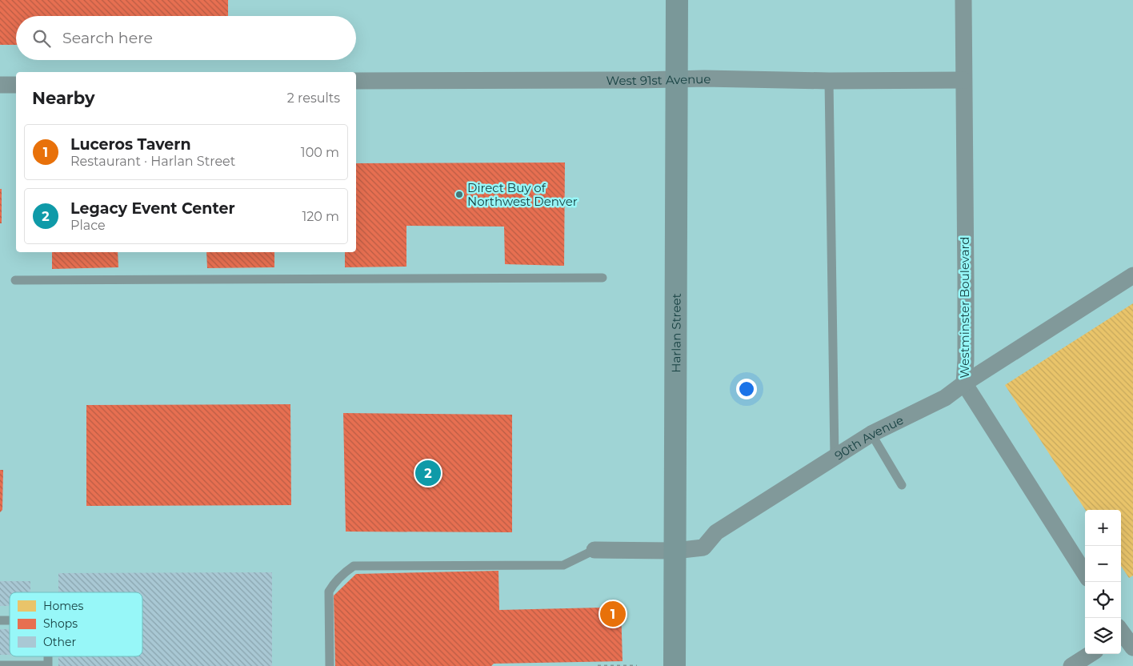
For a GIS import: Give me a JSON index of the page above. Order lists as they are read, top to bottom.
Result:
{
  "streets": {
    "street": [
      "West 91st Avenue",
      "Westminster Boulevard",
      "Harlan Street",
      "90th Avenue"
    ]
  },
  "crossings": [
    ["West 91st Avenue", "Westminster Boulevard"],
    ["West 91st Avenue", "Harlan Street"],
    ["Westminster Boulevard", "90th Avenue"],
    ["Harlan Street", "90th Avenue"]
  ],
  "places": ["Direct Buy of Northwest Denver"],
  "legend": ["Homes", "Shops", "Other"],
  "page": {
    "search": "Search here",
    "heading": ["Nearby", "2 results"],
    "list": [
      {
        "mark": "1",
        "name": "Luceros Tavern",
        "note": "Restaurant · Harlan Street",
        "value": "100 m"
      },
      {
        "mark": "2",
        "name": "Legacy Event Center",
        "note": "Place",
        "value": "120 m"
      }
    ],
    "pins": ["2", "1"],
    "map_buttons": ["+", "−"]
  }
}
